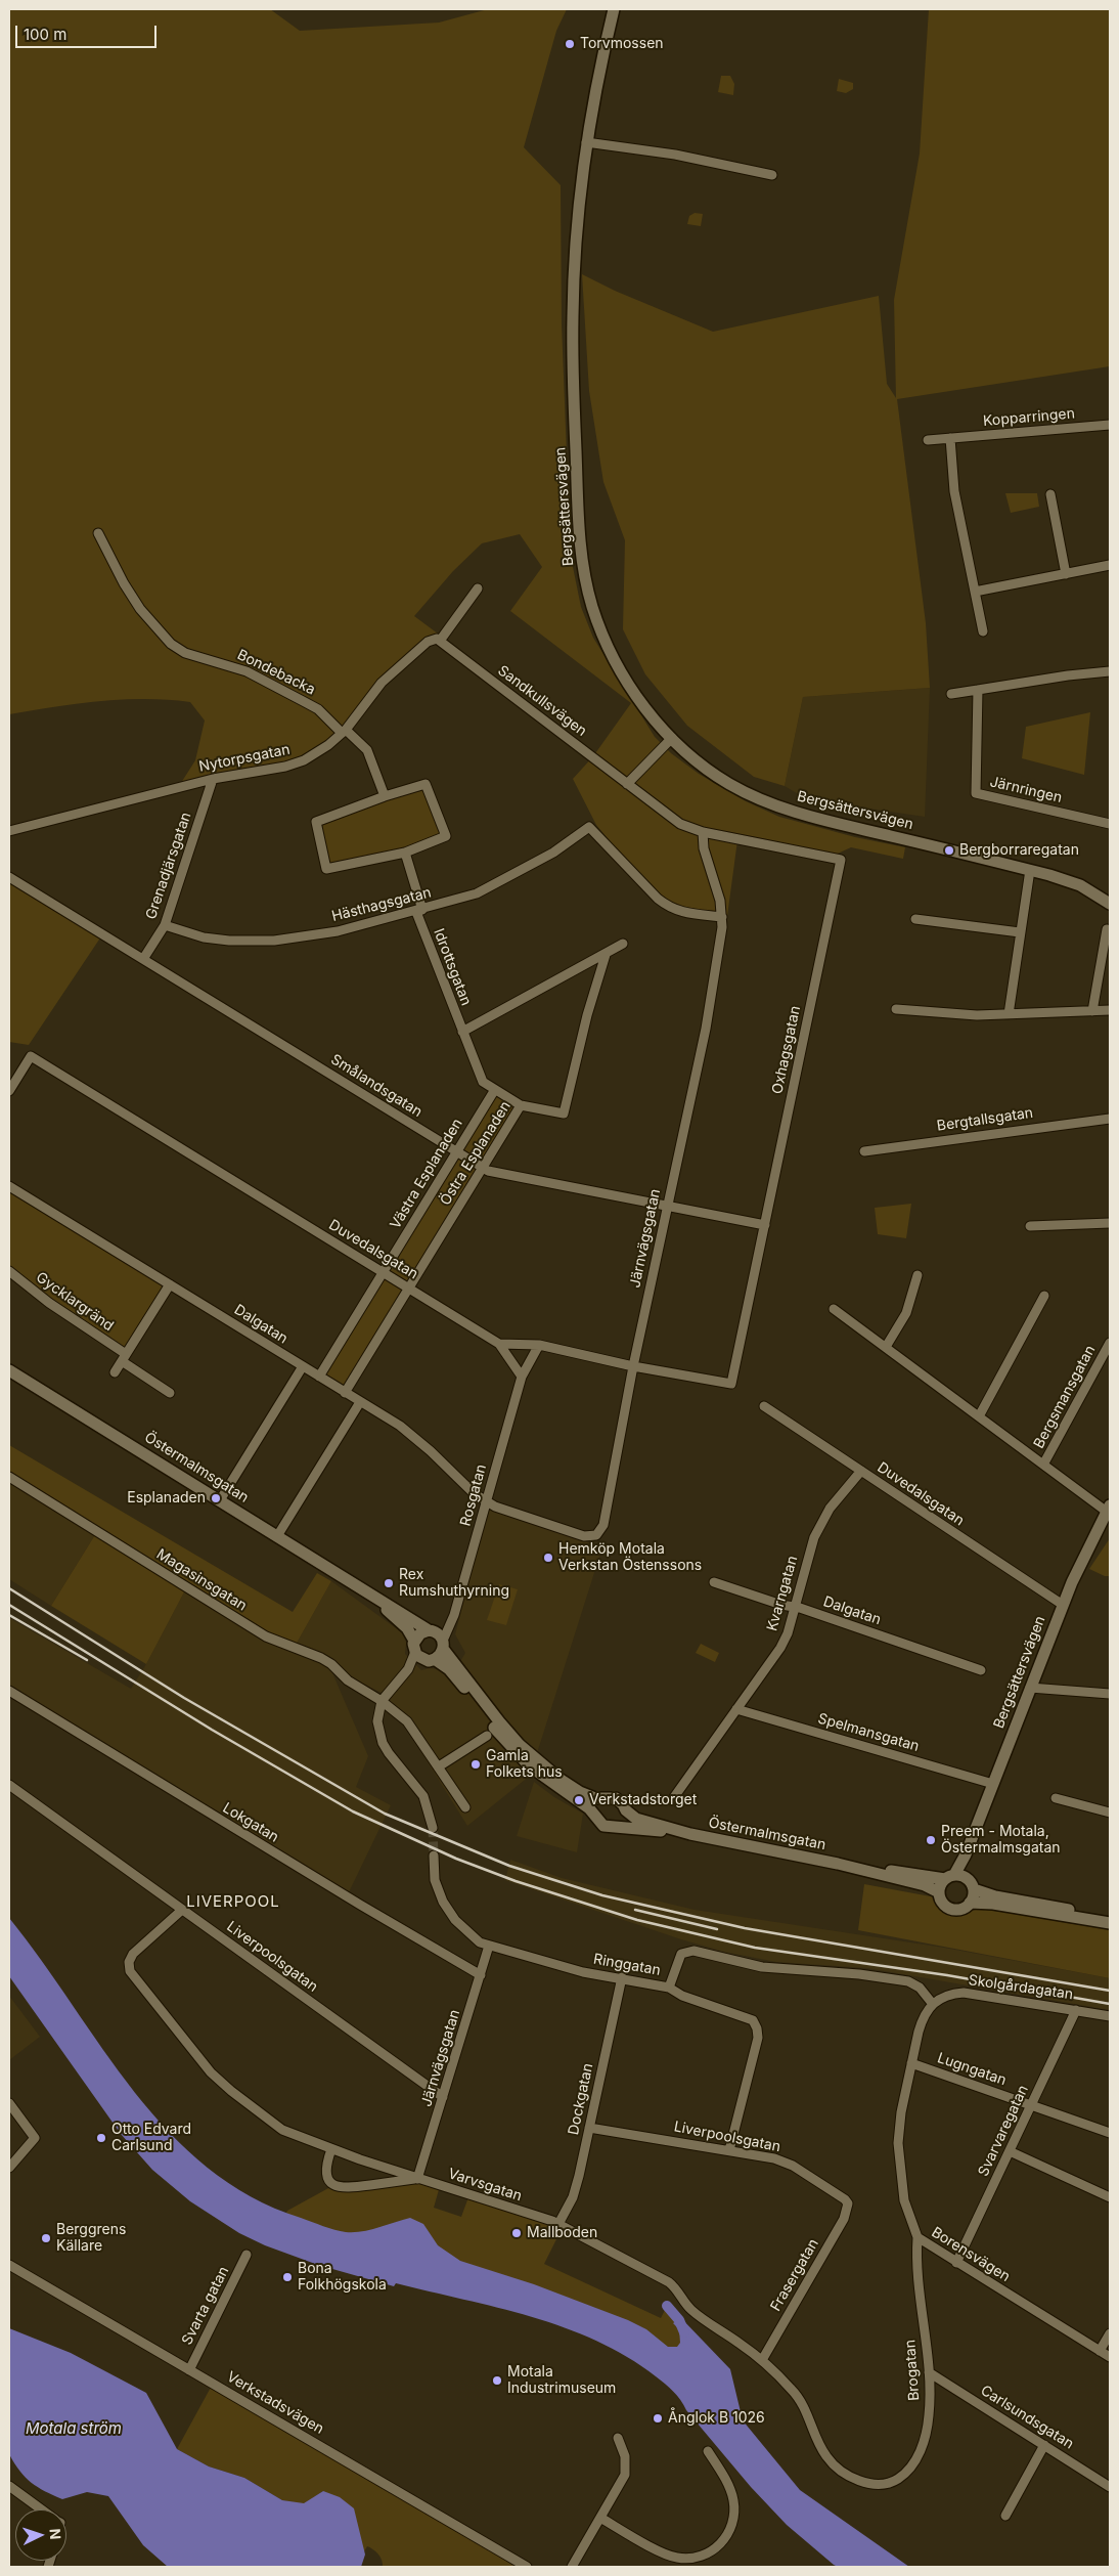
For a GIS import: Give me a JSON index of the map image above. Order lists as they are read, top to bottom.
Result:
{
  "streets": {
    "main road": ["Bergsättersvägen", "Östermalmsgatan"],
    "street": [
      "Kopparringen",
      "Bondebacka",
      "Sandkullsvägen",
      "Nytorpsgatan",
      "Järnringen",
      "Grenadjärsgatan",
      "Hästhagsgatan",
      "Idrottsgatan",
      "Oxhagsgatan",
      "Smålandsgatan",
      "Bergtallsgatan",
      "Östra Esplanaden",
      "Västra Esplanaden",
      "Järnvägsgatan",
      "Duvedalsgatan",
      "Gycklargränd",
      "Dalgatan",
      "Bergsmansgatan",
      "Rosgatan",
      "Magasinsgatan",
      "Kvarngatan",
      "Spelmansgatan",
      "Lokgatan",
      "Liverpoolsgatan",
      "Ringgatan",
      "Skolgårdagatan",
      "Lugngatan",
      "Dockgatan",
      "Svarvaregatan",
      "Varvsgatan",
      "Borensvägen",
      "Frasergatan",
      "Svarta gatan",
      "Brogatan",
      "Verkstadsvägen",
      "Carlsundsgatan"
    ]
  },
  "crossings": [
    ["Bergsättersvägen", "Duvedalsgatan"],
    ["Bergsättersvägen", "Bergsmansgatan"],
    ["Bergsättersvägen", "Östermalmsgatan"],
    ["Bergsättersvägen", "Spelmansgatan"],
    ["Bondebacka", "Nytorpsgatan"],
    ["Sandkullsvägen", "Nytorpsgatan"],
    ["Sandkullsvägen", "Oxhagsgatan"],
    ["Sandkullsvägen", "Järnvägsgatan"],
    ["Nytorpsgatan", "Grenadjärsgatan"],
    ["Grenadjärsgatan", "Hästhagsgatan"],
    ["Grenadjärsgatan", "Smålandsgatan"],
    ["Hästhagsgatan", "Idrottsgatan"],
    ["Hästhagsgatan", "Järnvägsgatan"],
    ["Oxhagsgatan", "Smålandsgatan"],
    ["Oxhagsgatan", "Järnvägsgatan"],
    ["Smålandsgatan", "Östra Esplanaden"],
    ["Smålandsgatan", "Västra Esplanaden"],
    ["Smålandsgatan", "Järnvägsgatan"],
    ["Östra Esplanaden", "Duvedalsgatan"],
    ["Östra Esplanaden", "Dalgatan"],
    ["Västra Esplanaden", "Duvedalsgatan"],
    ["Västra Esplanaden", "Dalgatan"],
    ["Järnvägsgatan", "Dalgatan"],
    ["Järnvägsgatan", "Rosgatan"],
    ["Järnvägsgatan", "Lokgatan"],
    ["Järnvägsgatan", "Liverpoolsgatan"],
    ["Järnvägsgatan", "Ringgatan"],
    ["Järnvägsgatan", "Varvsgatan"],
    ["Duvedalsgatan", "Kvarngatan"],
    ["Dalgatan", "Rosgatan"],
    ["Dalgatan", "Kvarngatan"],
    ["Östermalmsgatan", "Rosgatan"],
    ["Kvarngatan", "Spelmansgatan"],
    ["Liverpoolsgatan", "Dockgatan"],
    ["Liverpoolsgatan", "Varvsgatan"],
    ["Liverpoolsgatan", "Frasergatan"],
    ["Ringgatan", "Skolgårdagatan"],
    ["Ringgatan", "Dockgatan"],
    ["Skolgårdagatan", "Svarvaregatan"],
    ["Lugngatan", "Svarvaregatan"],
    ["Lugngatan", "Borensvägen"],
    ["Dockgatan", "Varvsgatan"],
    ["Svarvaregatan", "Borensvägen"],
    ["Varvsgatan", "Frasergatan"],
    ["Varvsgatan", "Brogatan"],
    ["Borensvägen", "Brogatan"],
    ["Svarta gatan", "Verkstadsvägen"],
    ["Brogatan", "Carlsundsgatan"]
  ],
  "districts": ["LIVERPOOL"],
  "water": ["Motala ström"],
  "places": [
    "Torvmossen",
    "Bergborraregatan",
    "Esplanaden",
    "Hemköp Motala Verkstan Östenssons",
    "Rex Rumshuthyrning",
    "Gamla Folkets hus",
    "Verkstadstorget",
    "Preem - Motala, Östermalmsgatan",
    "Otto Edvard Carlsund",
    "Mallboden",
    "Berggrens Källare",
    "Bona Folkhögskola",
    "Motala Industrimuseum",
    "Ånglok B 1026"
  ],
  "scale_bar": "100 m",
  "north": "right"
}
